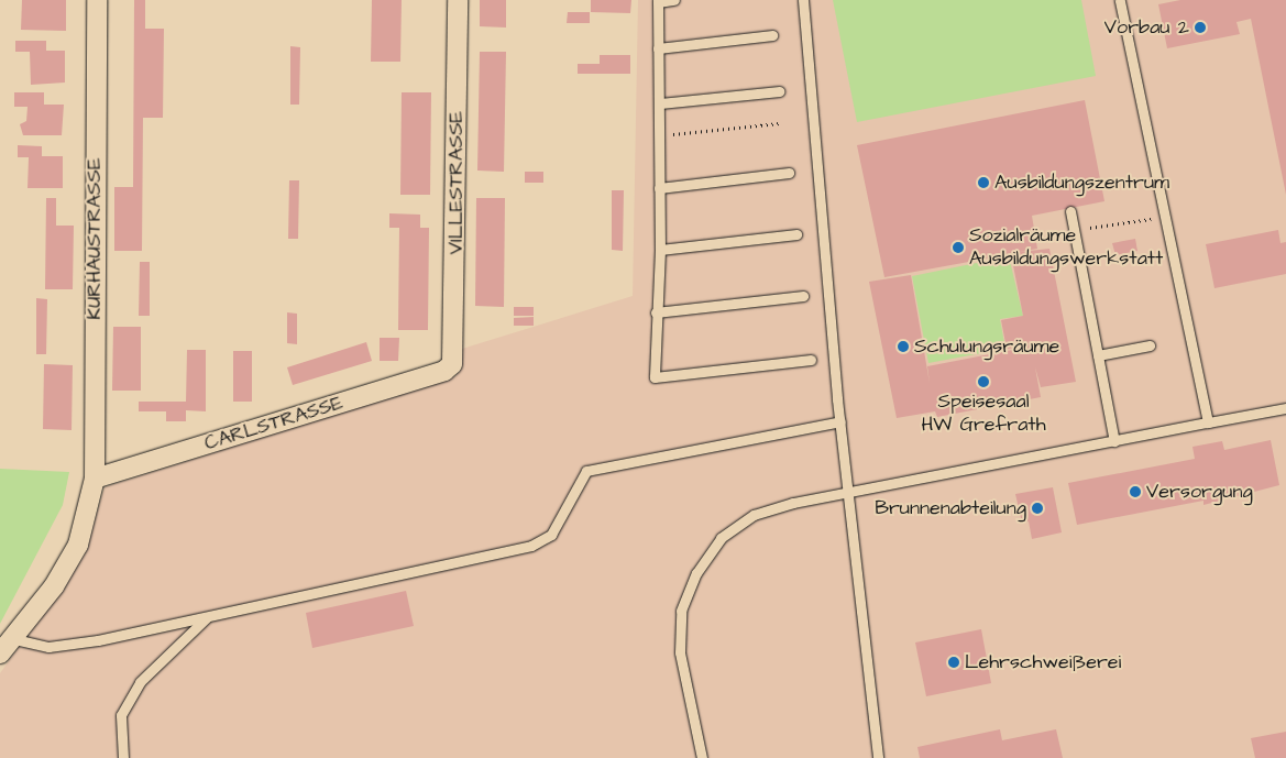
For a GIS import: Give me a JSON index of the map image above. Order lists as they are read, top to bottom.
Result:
{
  "streets": {
    "street": ["VILLESTRASSE", "KURHAUSTRASSE", "CARLSTRASSE"]
  },
  "crossings": [
    ["VILLESTRASSE", "CARLSTRASSE"],
    ["KURHAUSTRASSE", "CARLSTRASSE"]
  ],
  "places": [
    "Vorbau 2",
    "Ausbildungszentrum",
    "Sozialräume Ausbildungswerkstatt",
    "Schulungsräume",
    "Speisesaal HW Grefrath",
    "Versorgung",
    "Brunnenabteilung",
    "Lehrschweißerei"
  ]
}
